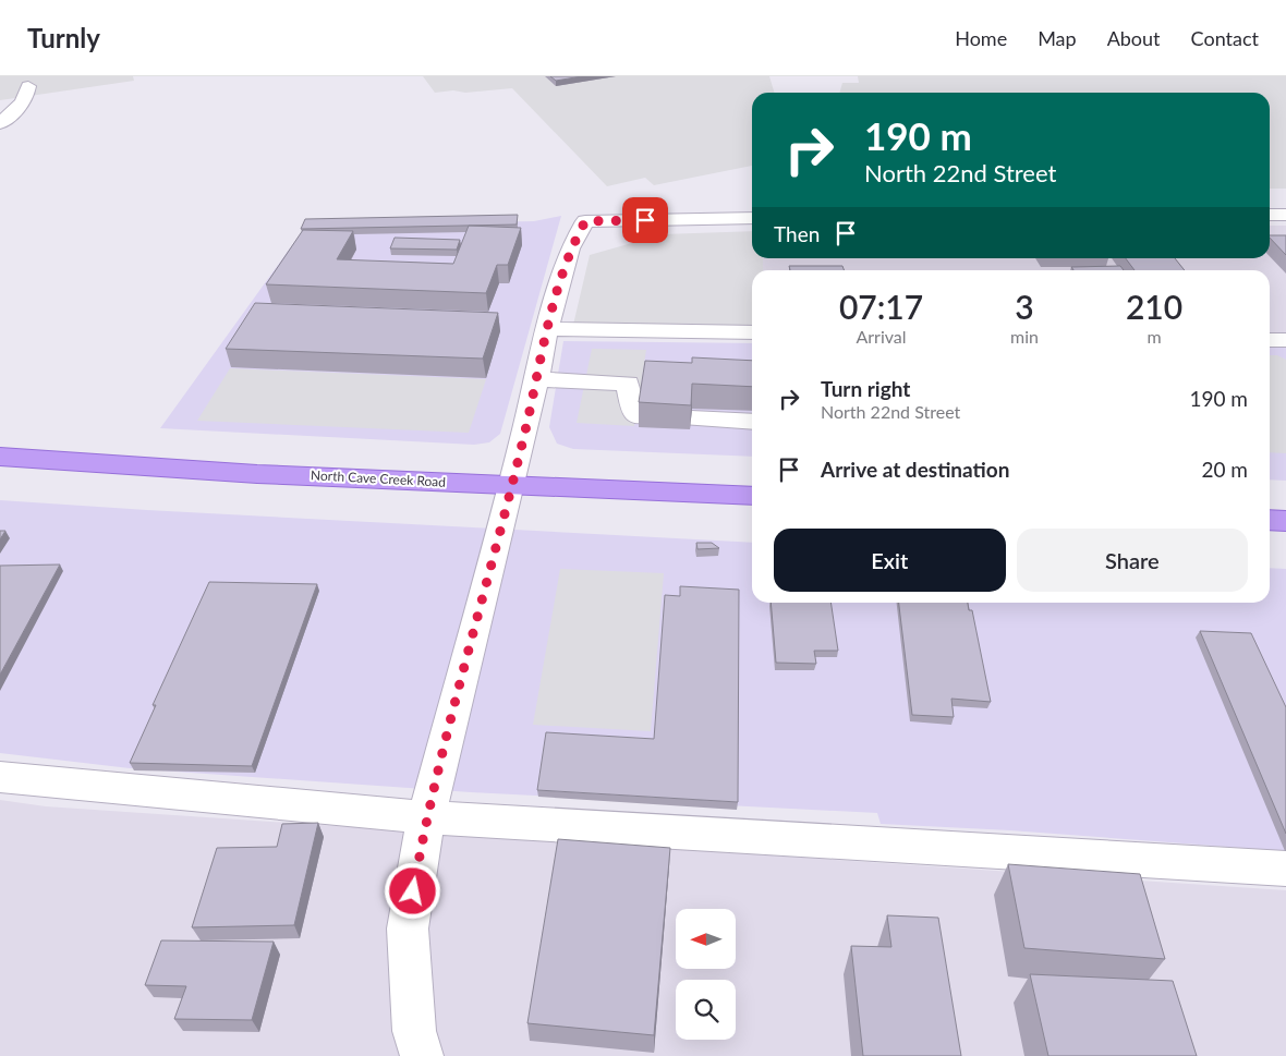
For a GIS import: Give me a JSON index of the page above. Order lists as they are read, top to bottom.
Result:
{
  "streets": {
    "main road": ["North Cave Creek Road"]
  },
  "north": "left",
  "page": {
    "header": "Turnly",
    "nav": [
      "Home",
      "Map",
      "About",
      "Contact"
    ],
    "turn": ["190 m", "North 22nd Street"],
    "then": "Then",
    "eta": [
      "07:17",
      "Arrival",
      "3",
      "min",
      "210",
      "m"
    ],
    "list": [
      {
        "name": "Turn right",
        "note": "North 22nd Street",
        "value": "190 m"
      },
      {
        "name": "Arrive at destination",
        "value": "20 m"
      }
    ],
    "buttons": ["Exit", "Share"]
  }
}
